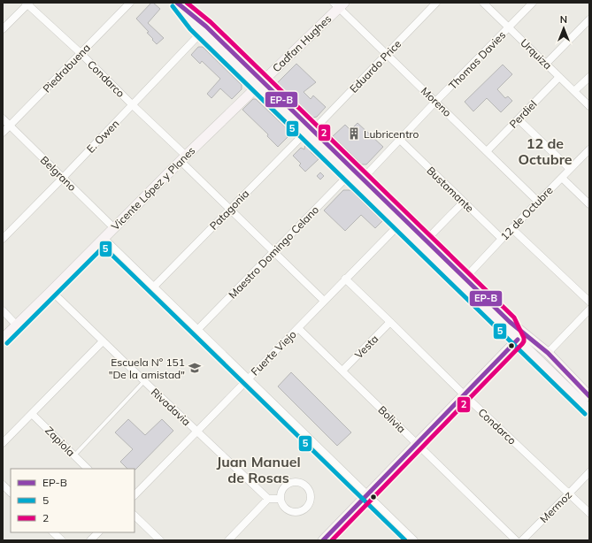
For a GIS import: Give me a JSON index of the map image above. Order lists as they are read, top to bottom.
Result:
{
  "streets": {
    "main road": ["Cadfan Hughes", "Vicente López y Planes"],
    "street": [
      "Urquiza",
      "Thomas Davies",
      "Eduardo Price",
      "Piedrabuena",
      "Condarco",
      "Moreno",
      "Perdiel",
      "E. Owen",
      "Belgrano",
      "Bustamante",
      "Patagonia",
      "12 de Octubre",
      "Maestro Domingo Celano",
      "Vesta",
      "Fuerte Viejo",
      "Rivadavia",
      "Bolivia",
      "Zapiola",
      "Mermoz"
    ]
  },
  "crossings": [
    ["Cadfan Hughes", "Moreno"],
    ["Cadfan Hughes", "Vicente López y Planes"],
    ["Urquiza", "Thomas Davies"],
    ["Urquiza", "Perdiel"],
    ["Thomas Davies", "Moreno"],
    ["Thomas Davies", "Bustamante"],
    ["Eduardo Price", "Moreno"],
    ["Eduardo Price", "Patagonia"],
    ["Piedrabuena", "Condarco"],
    ["Piedrabuena", "Belgrano"],
    ["Condarco", "E. Owen"],
    ["Condarco", "Vicente López y Planes"],
    ["Condarco", "Patagonia"],
    ["Condarco", "Maestro Domingo Celano"],
    ["Condarco", "Vesta"],
    ["Condarco", "Fuerte Viejo"],
    ["Condarco", "Mermoz"],
    ["Moreno", "Perdiel"],
    ["Moreno", "12 de Octubre"],
    ["E. Owen", "Belgrano"],
    ["Belgrano", "Vicente López y Planes"],
    ["Vicente López y Planes", "Rivadavia"],
    ["Bustamante", "12 de Octubre"],
    ["Vesta", "Bolivia"],
    ["Fuerte Viejo", "Rivadavia"],
    ["Fuerte Viejo", "Bolivia"]
  ],
  "districts": ["12 de Octubre", "Juan Manuel de Rosas"],
  "places": {
    "building": ["Lubricentro"],
    "school or university": ["Escuela N° 151 \"De la amistad\""]
  },
  "lines": ["transit line EP-B", "transit line 2", "transit line 5"],
  "legend": ["EP-B", "5", "2"],
  "north": "top"
}
